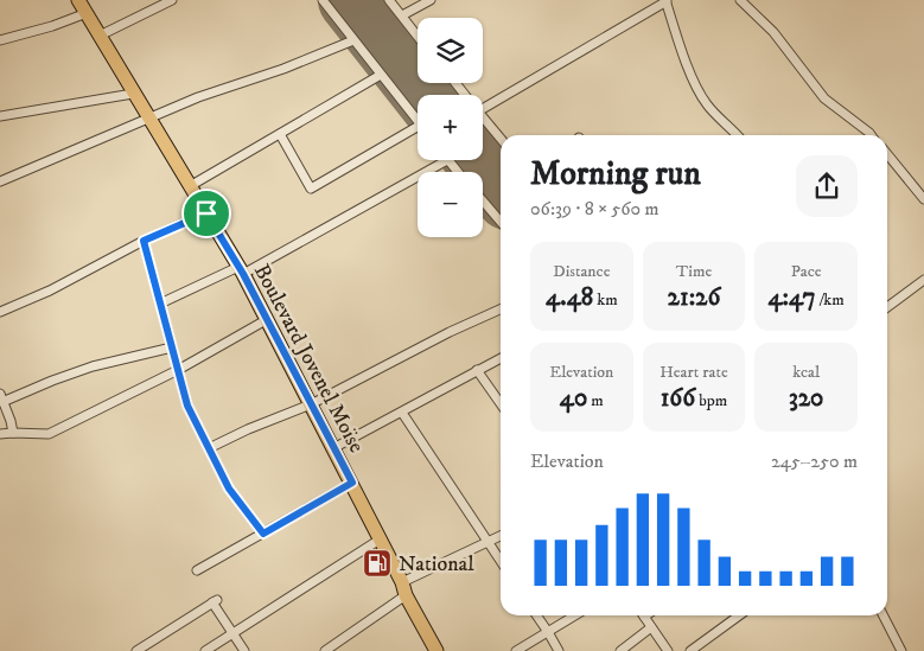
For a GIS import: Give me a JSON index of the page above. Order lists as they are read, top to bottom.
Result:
{
  "streets": {
    "main road": ["Boulevard Jovenel Moïse"]
  },
  "places": {
    "fuel station": ["National"]
  },
  "page": {
    "map_buttons": ["+", "−"],
    "heading": ["Morning run", "06:39 · 8 × 560 m"],
    "stats": [
      ["Distance", "4.48 km"],
      ["Time", "21:26"],
      ["Pace", "4:47 /km"],
      ["Elevation", "40 m"],
      ["Heart rate", "166 bpm"],
      ["kcal", "320"]
    ],
    "chart": ["Elevation", "245–250 m"]
  }
}
